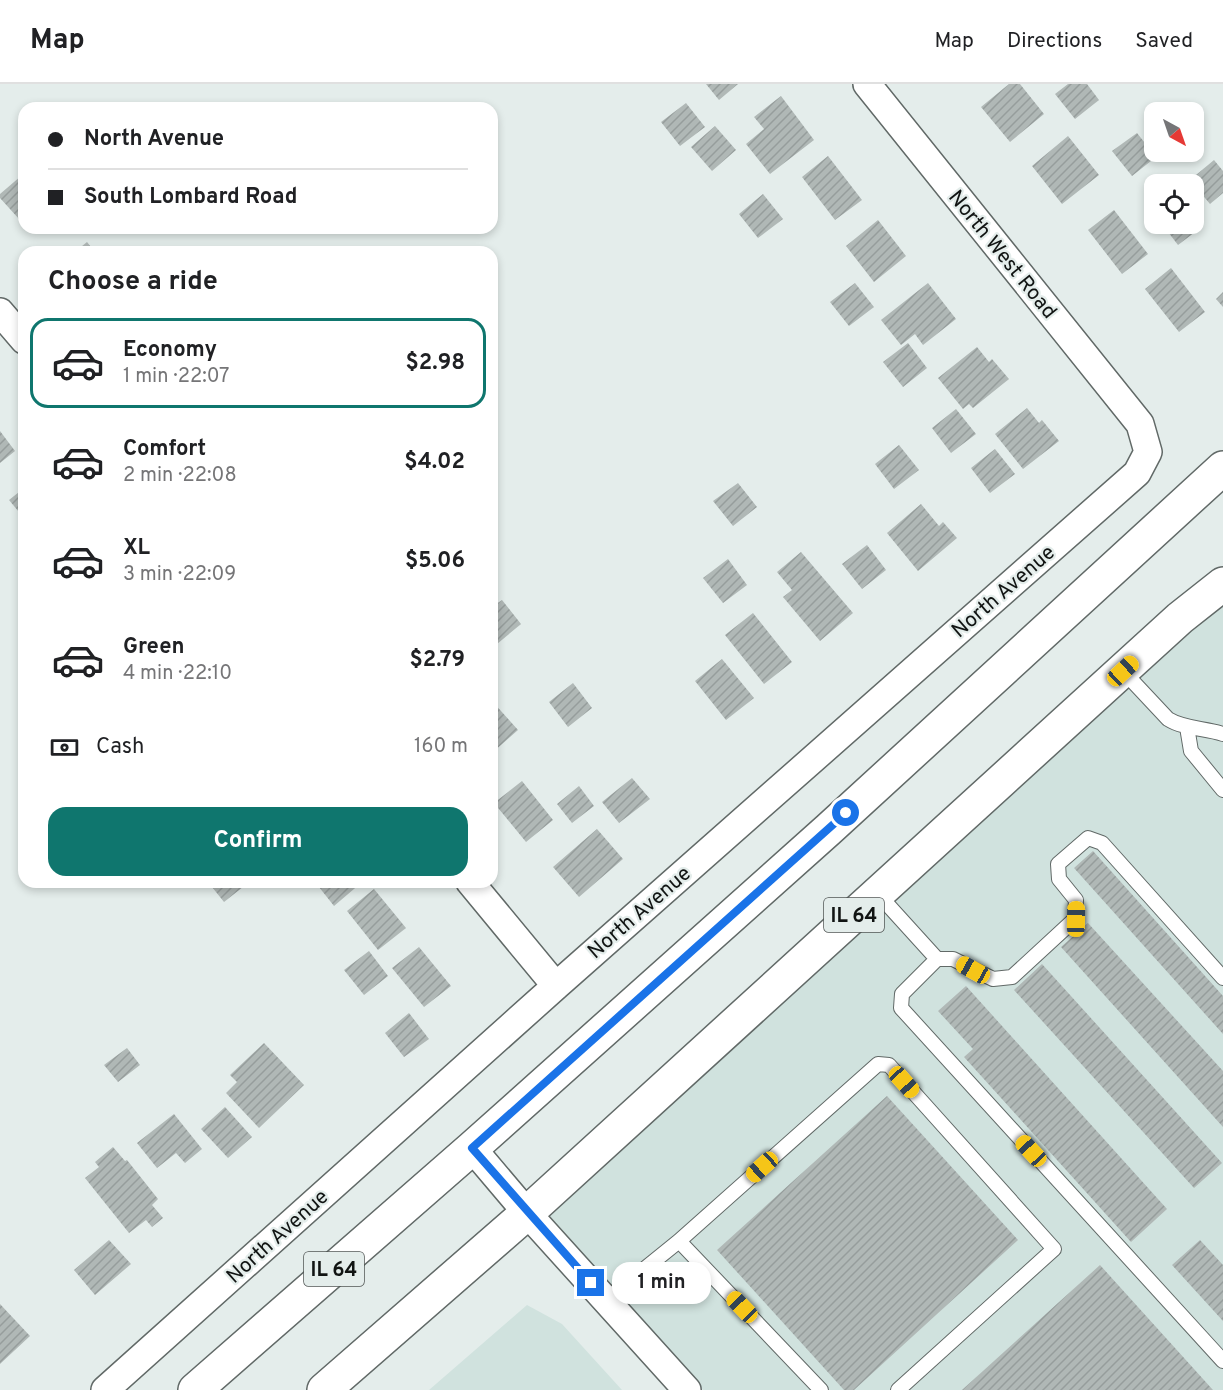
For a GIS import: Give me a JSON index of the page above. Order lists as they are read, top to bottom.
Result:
{
  "streets": {
    "main road": ["IL 64"],
    "street": ["North West Road", "North Avenue"]
  },
  "crossings": [
    ["North West Road", "North Avenue"]
  ],
  "north": "bottom right",
  "page": {
    "header": "Map",
    "nav": ["Map", "Directions", "Saved"],
    "banner": ["North Avenue", "South Lombard Road"],
    "heading": "Choose a ride",
    "list": [
      {
        "name": "Economy",
        "note": "1 min · 22:07",
        "value": "$2.98"
      },
      {
        "name": "Comfort",
        "note": "2 min · 22:08",
        "value": "$4.02"
      },
      {
        "name": "XL",
        "note": "3 min · 22:09",
        "value": "$5.06"
      },
      {
        "name": "Green",
        "note": "4 min · 22:10",
        "value": "$2.79"
      }
    ],
    "pay": ["Cash", "160 m"],
    "buttons": "Confirm",
    "bubble": "1 min"
  }
}
